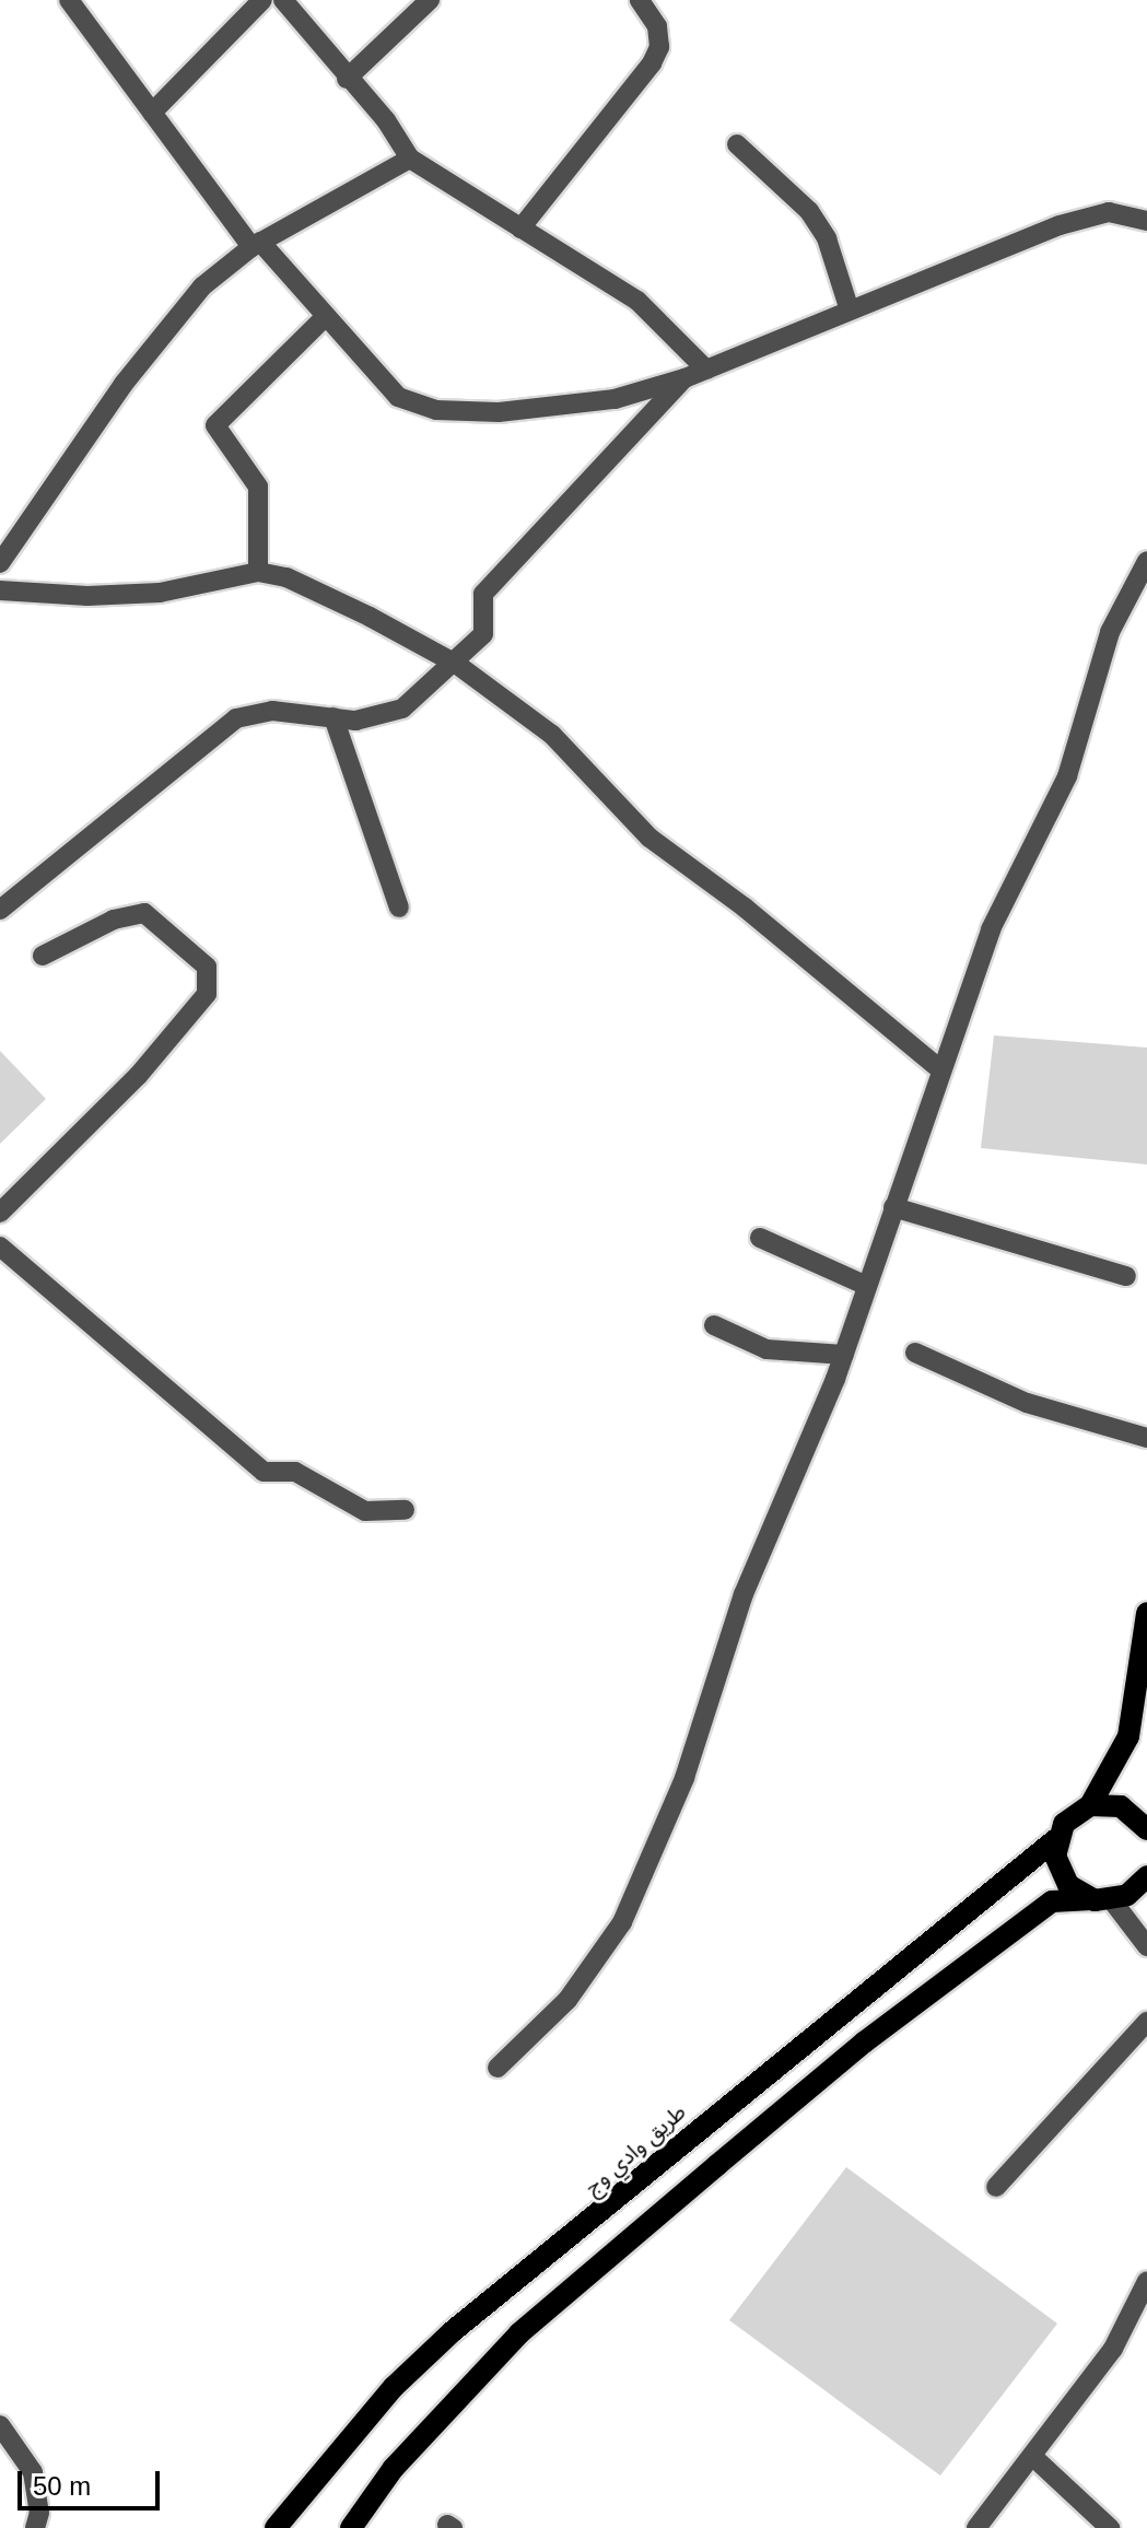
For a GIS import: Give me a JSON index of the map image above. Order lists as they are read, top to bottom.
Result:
{
  "streets": {
    "main road": ["طريق وادي وج"]
  },
  "scale_bar": "50 m"
}
